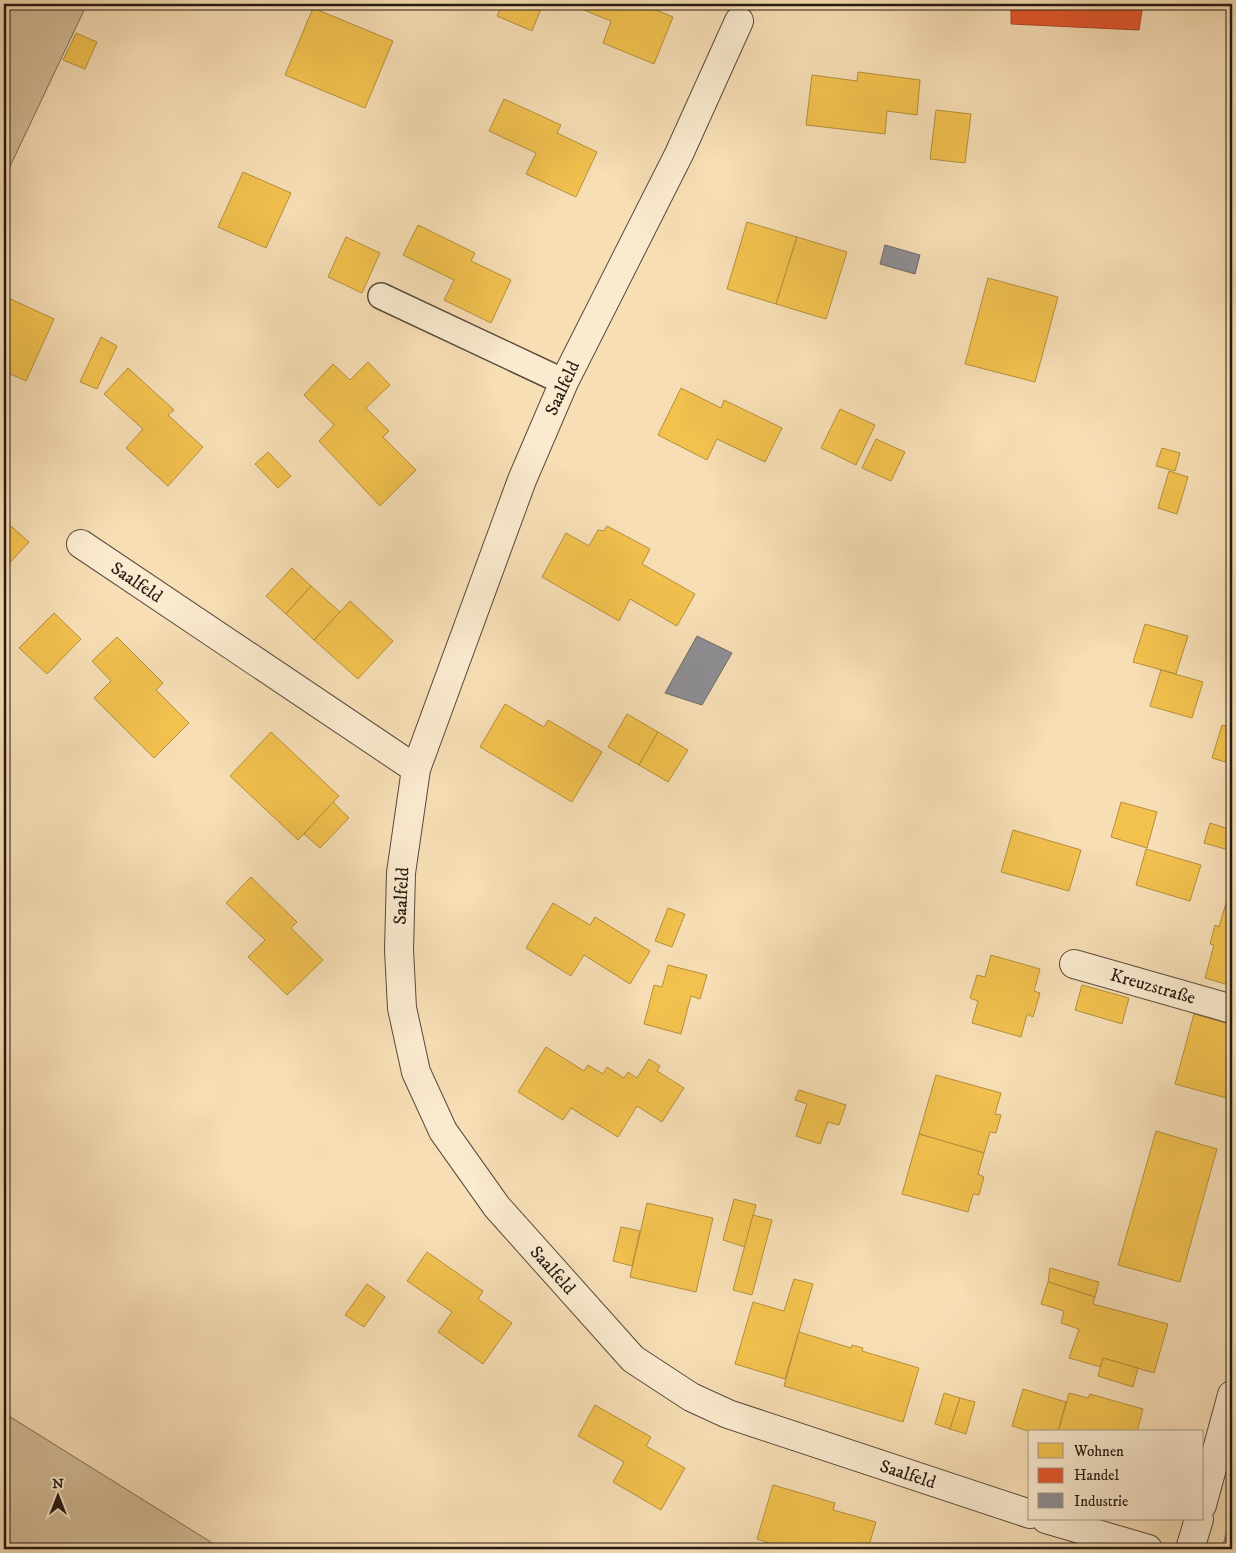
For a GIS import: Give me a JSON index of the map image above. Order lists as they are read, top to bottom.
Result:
{
  "streets": {
    "street": ["Saalfeld", "Kreuzstraße"]
  },
  "legend": ["Wohnen", "Handel", "Industrie"],
  "north": "top"
}
